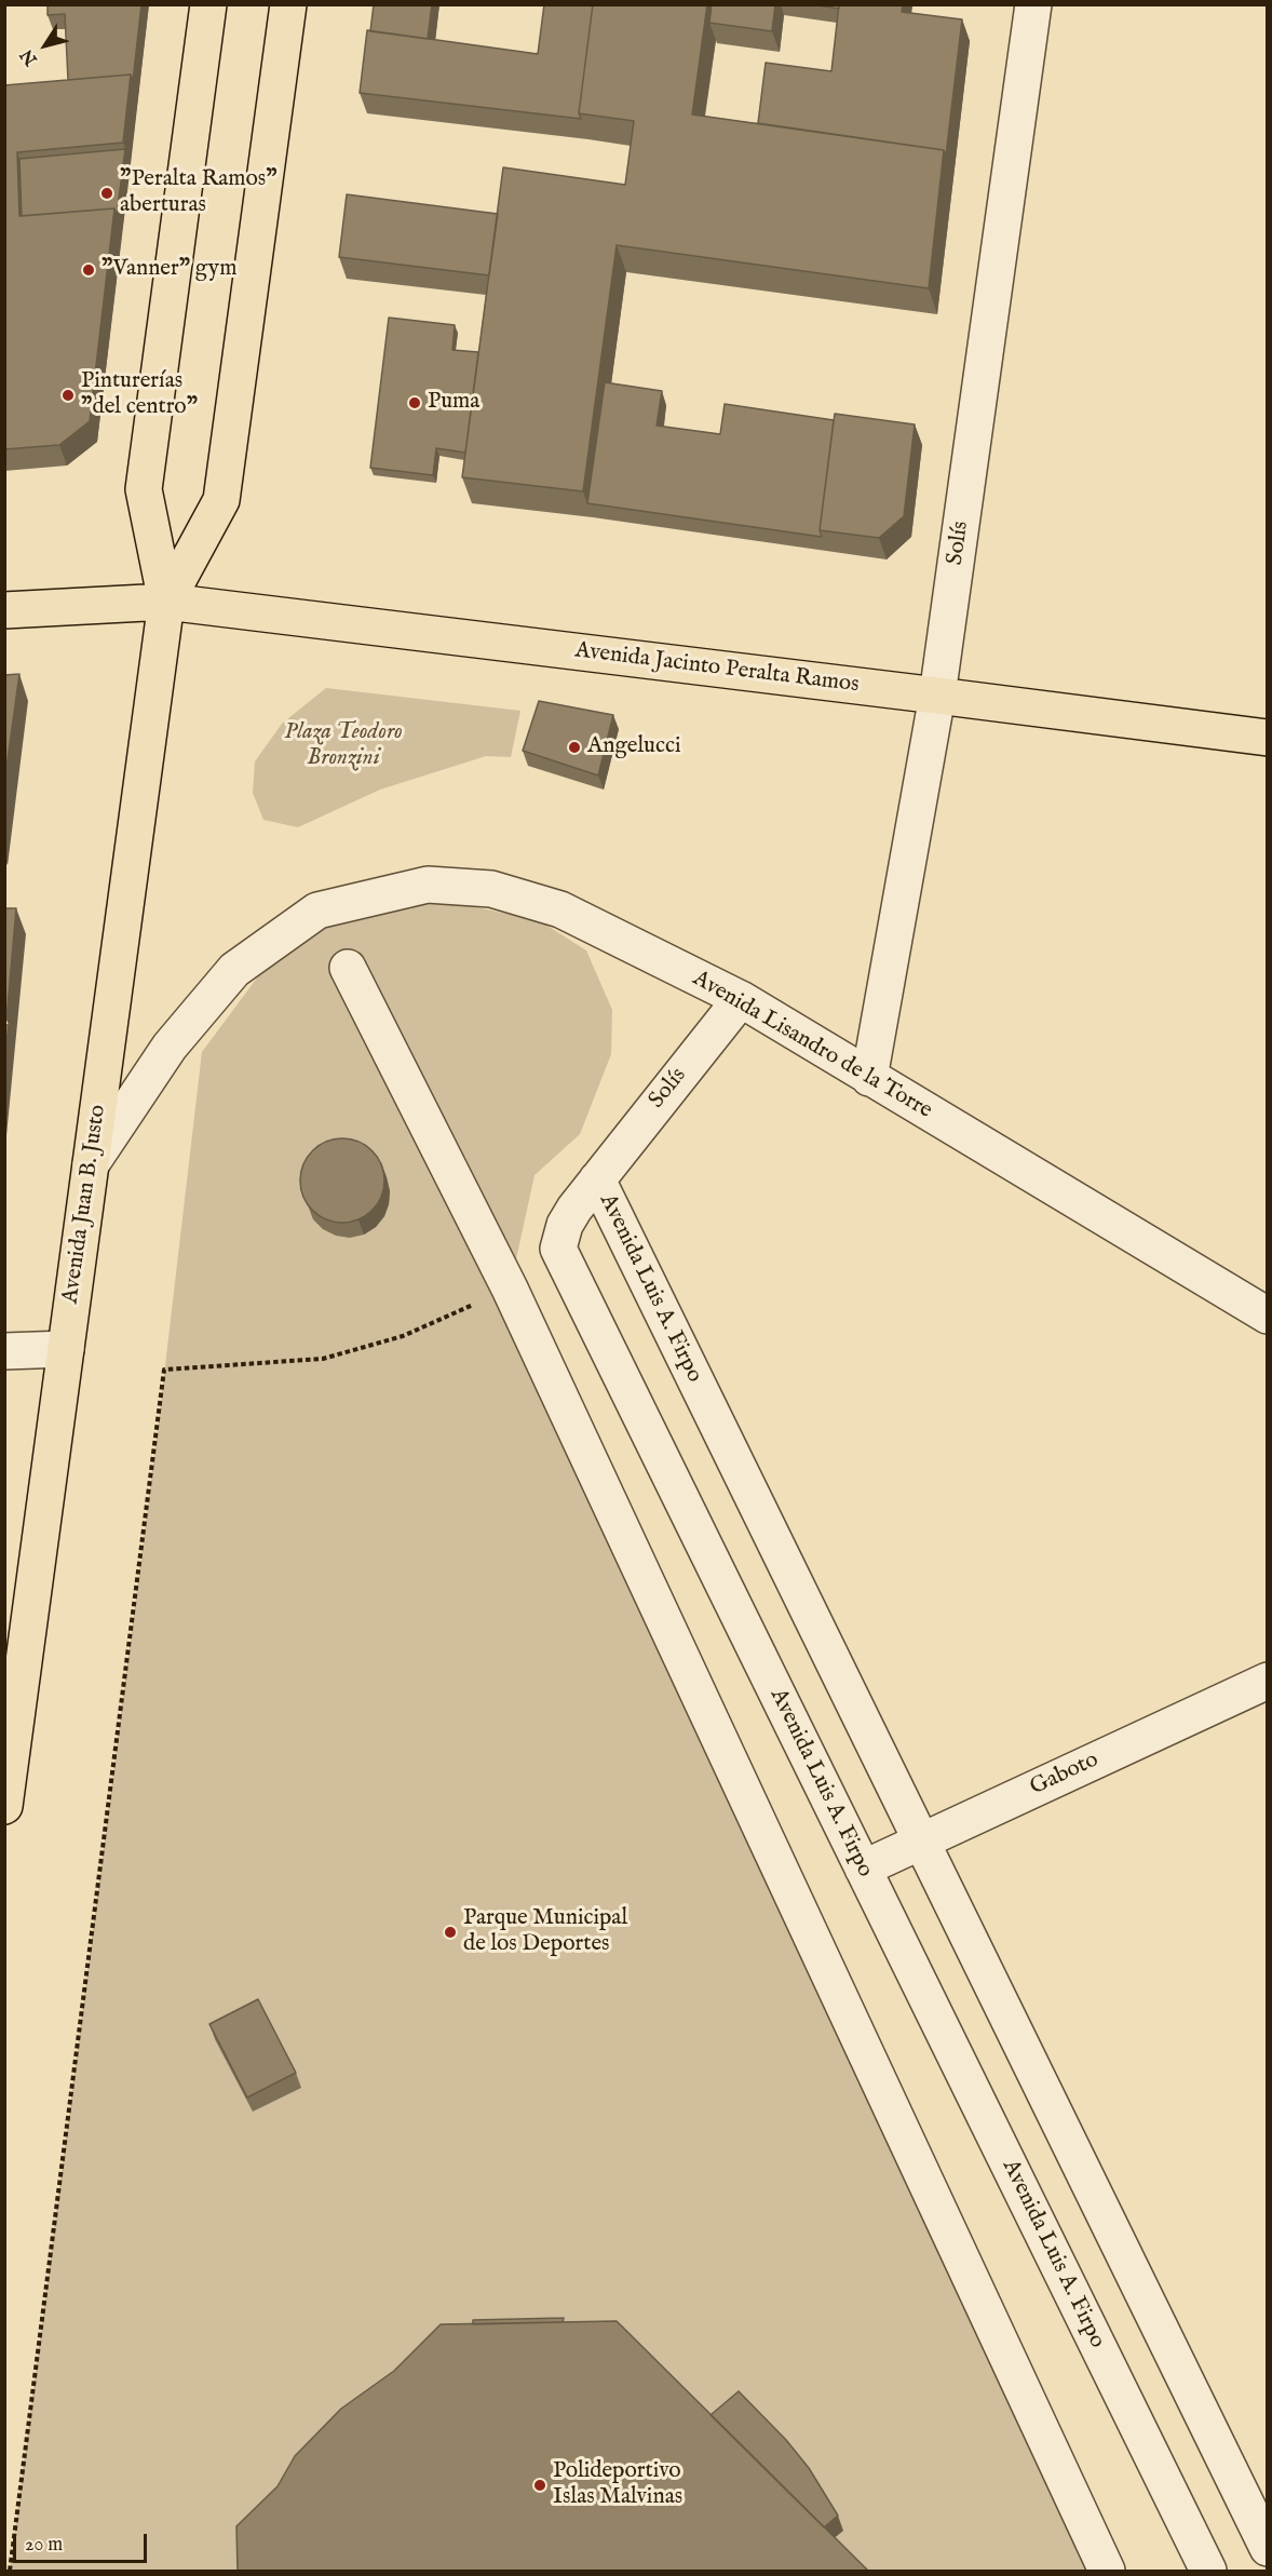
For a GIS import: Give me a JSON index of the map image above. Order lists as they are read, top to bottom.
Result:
{
  "streets": {
    "main road": ["Avenida Jacinto Peralta Ramos", "Avenida Juan B. Justo"],
    "street": [
      "Solís",
      "Avenida Lisandro de la Torre",
      "Avenida Luis A. Firpo",
      "Gaboto"
    ]
  },
  "crossings": [
    ["Solís", "Avenida Jacinto Peralta Ramos"],
    ["Solís", "Avenida Lisandro de la Torre"],
    ["Solís", "Avenida Luis A. Firpo"],
    ["Avenida Jacinto Peralta Ramos", "Avenida Juan B. Justo"],
    ["Avenida Lisandro de la Torre", "Avenida Juan B. Justo"],
    ["Avenida Luis A. Firpo", "Gaboto"]
  ],
  "parks": ["Plaza Teodoro Bronzini"],
  "places": [
    "\"Peralta Ramos\" aberturas",
    "\"Vanner\" gym",
    "Pinturerías \"del centro\"",
    "Puma",
    "Angelucci",
    "Parque Municipal de los Deportes",
    "Polideportivo Islas Malvinas"
  ],
  "scale_bar": "20 m",
  "north": "bottom left"
}
